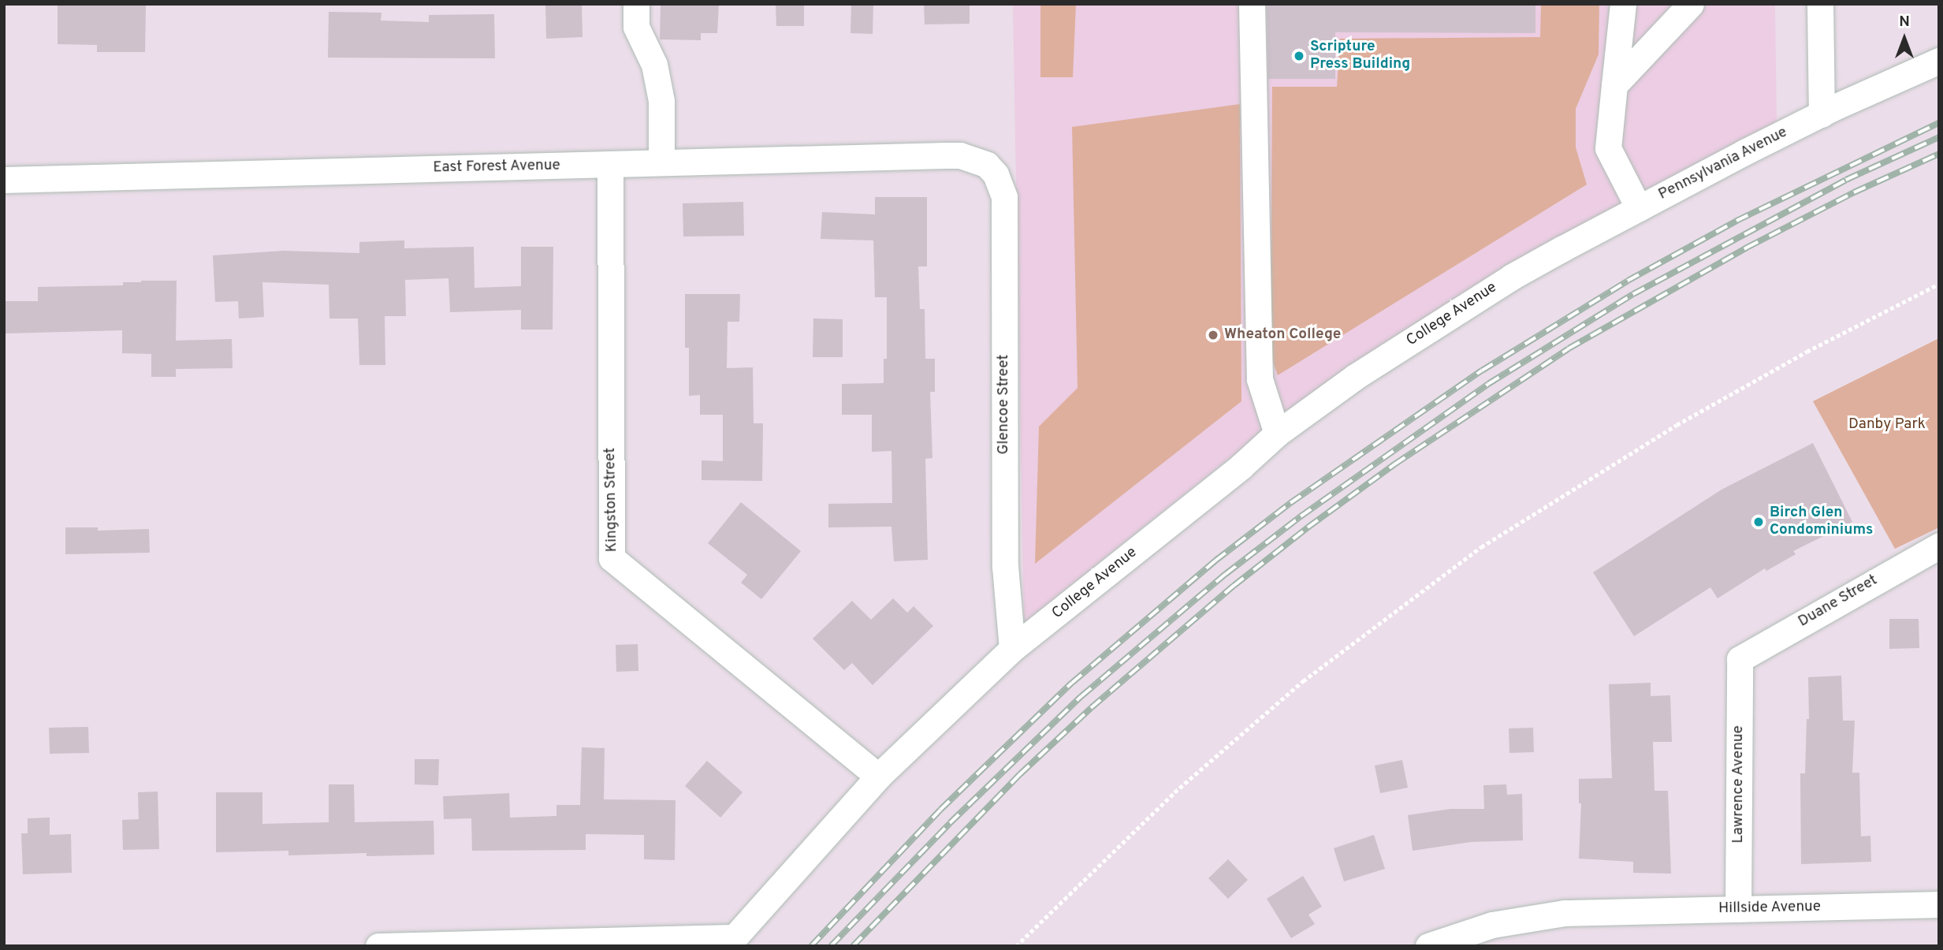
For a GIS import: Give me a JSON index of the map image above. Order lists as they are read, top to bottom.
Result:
{
  "streets": {
    "street": [
      "Pennsylvania Avenue",
      "East Forest Avenue",
      "College Avenue",
      "Glencoe Street",
      "Kingston Street",
      "Duane Street",
      "Lawrence Avenue",
      "Hillside Avenue"
    ]
  },
  "crossings": [
    ["Pennsylvania Avenue", "College Avenue"],
    ["East Forest Avenue", "Glencoe Street"],
    ["East Forest Avenue", "Kingston Street"],
    ["College Avenue", "Glencoe Street"],
    ["College Avenue", "Kingston Street"],
    ["Duane Street", "Lawrence Avenue"],
    ["Lawrence Avenue", "Hillside Avenue"]
  ],
  "parks": ["Danby Park"],
  "places": ["Scripture Press Building", "Wheaton College", "Birch Glen Condominiums"],
  "north": "top"
}
